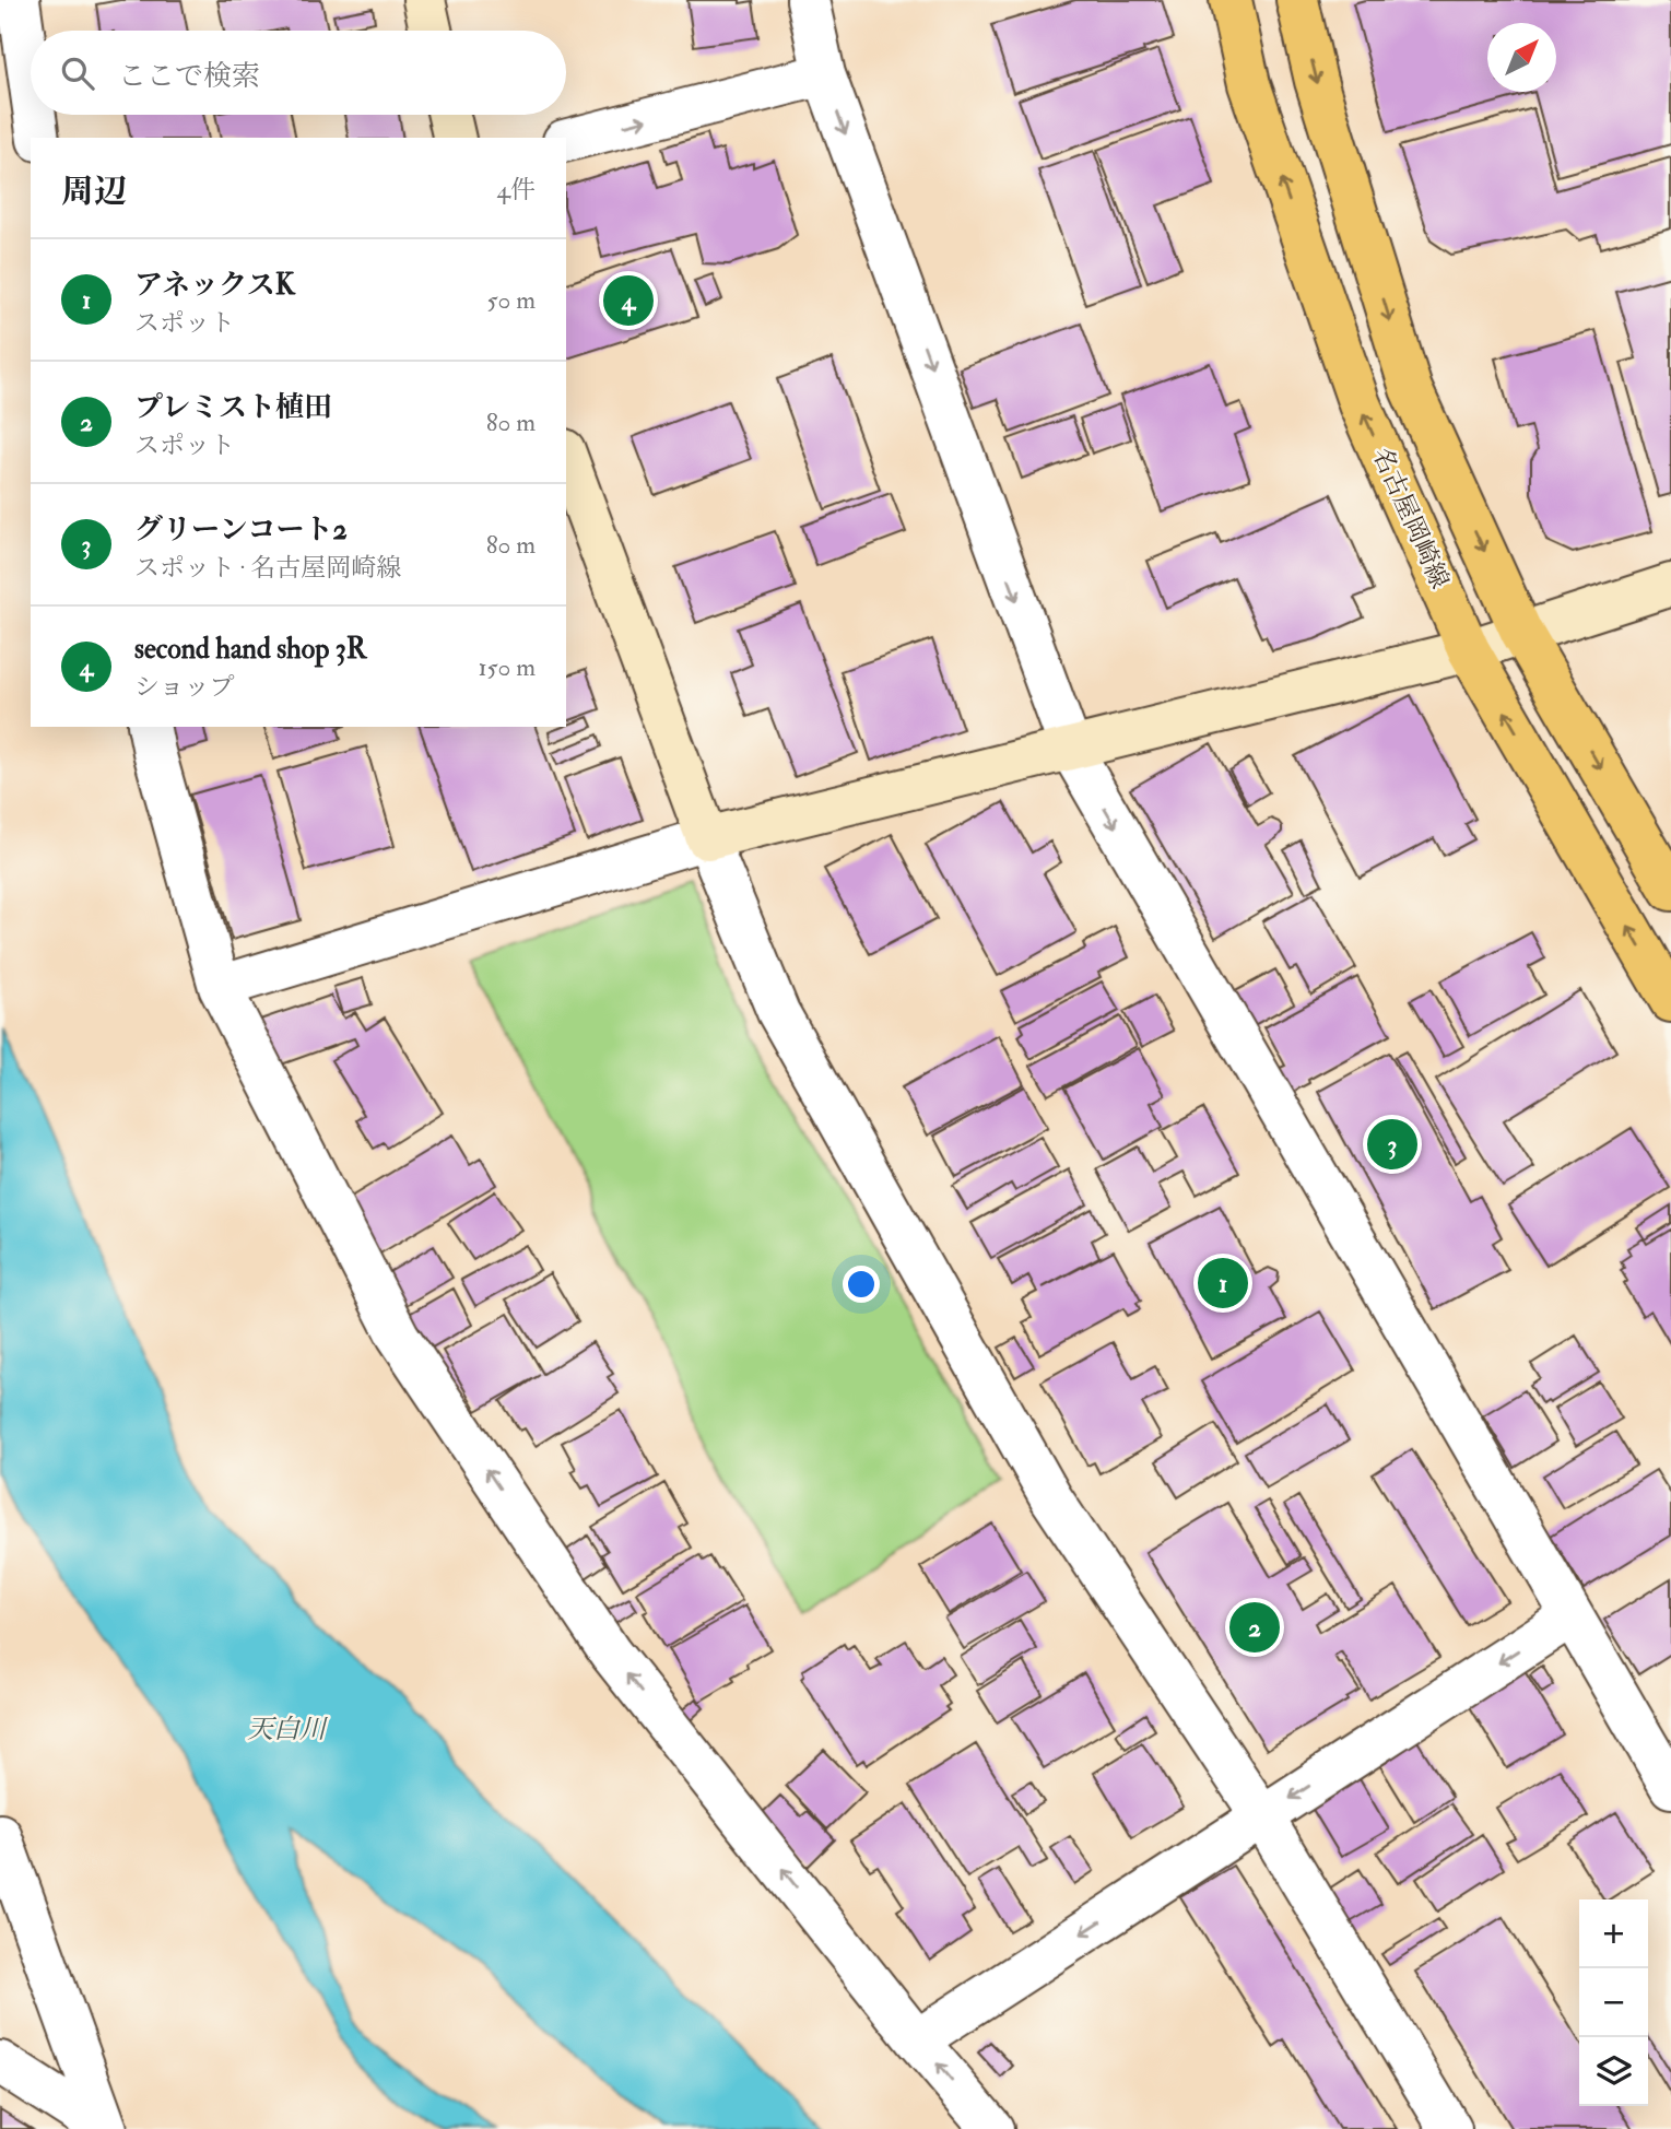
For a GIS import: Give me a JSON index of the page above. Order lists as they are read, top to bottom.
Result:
{
  "streets": {
    "main road": ["名古屋岡崎線"]
  },
  "water": ["天白川"],
  "north": "top right",
  "page": {
    "search": "ここで検索",
    "heading": ["周辺", "4件"],
    "list": [
      {
        "mark": "1",
        "name": "アネックスK",
        "note": "スポット",
        "value": "50 m"
      },
      {
        "mark": "2",
        "name": "プレミスト植田",
        "note": "スポット",
        "value": "80 m"
      },
      {
        "mark": "3",
        "name": "グリーンコート2",
        "note": "スポット · 名古屋岡崎線",
        "value": "80 m"
      },
      {
        "mark": "4",
        "name": "second hand shop 3R",
        "note": "ショップ",
        "value": "150 m"
      }
    ],
    "pins": [
      "4",
      "3",
      "1",
      "2"
    ],
    "map_buttons": ["+", "−"]
  }
}
